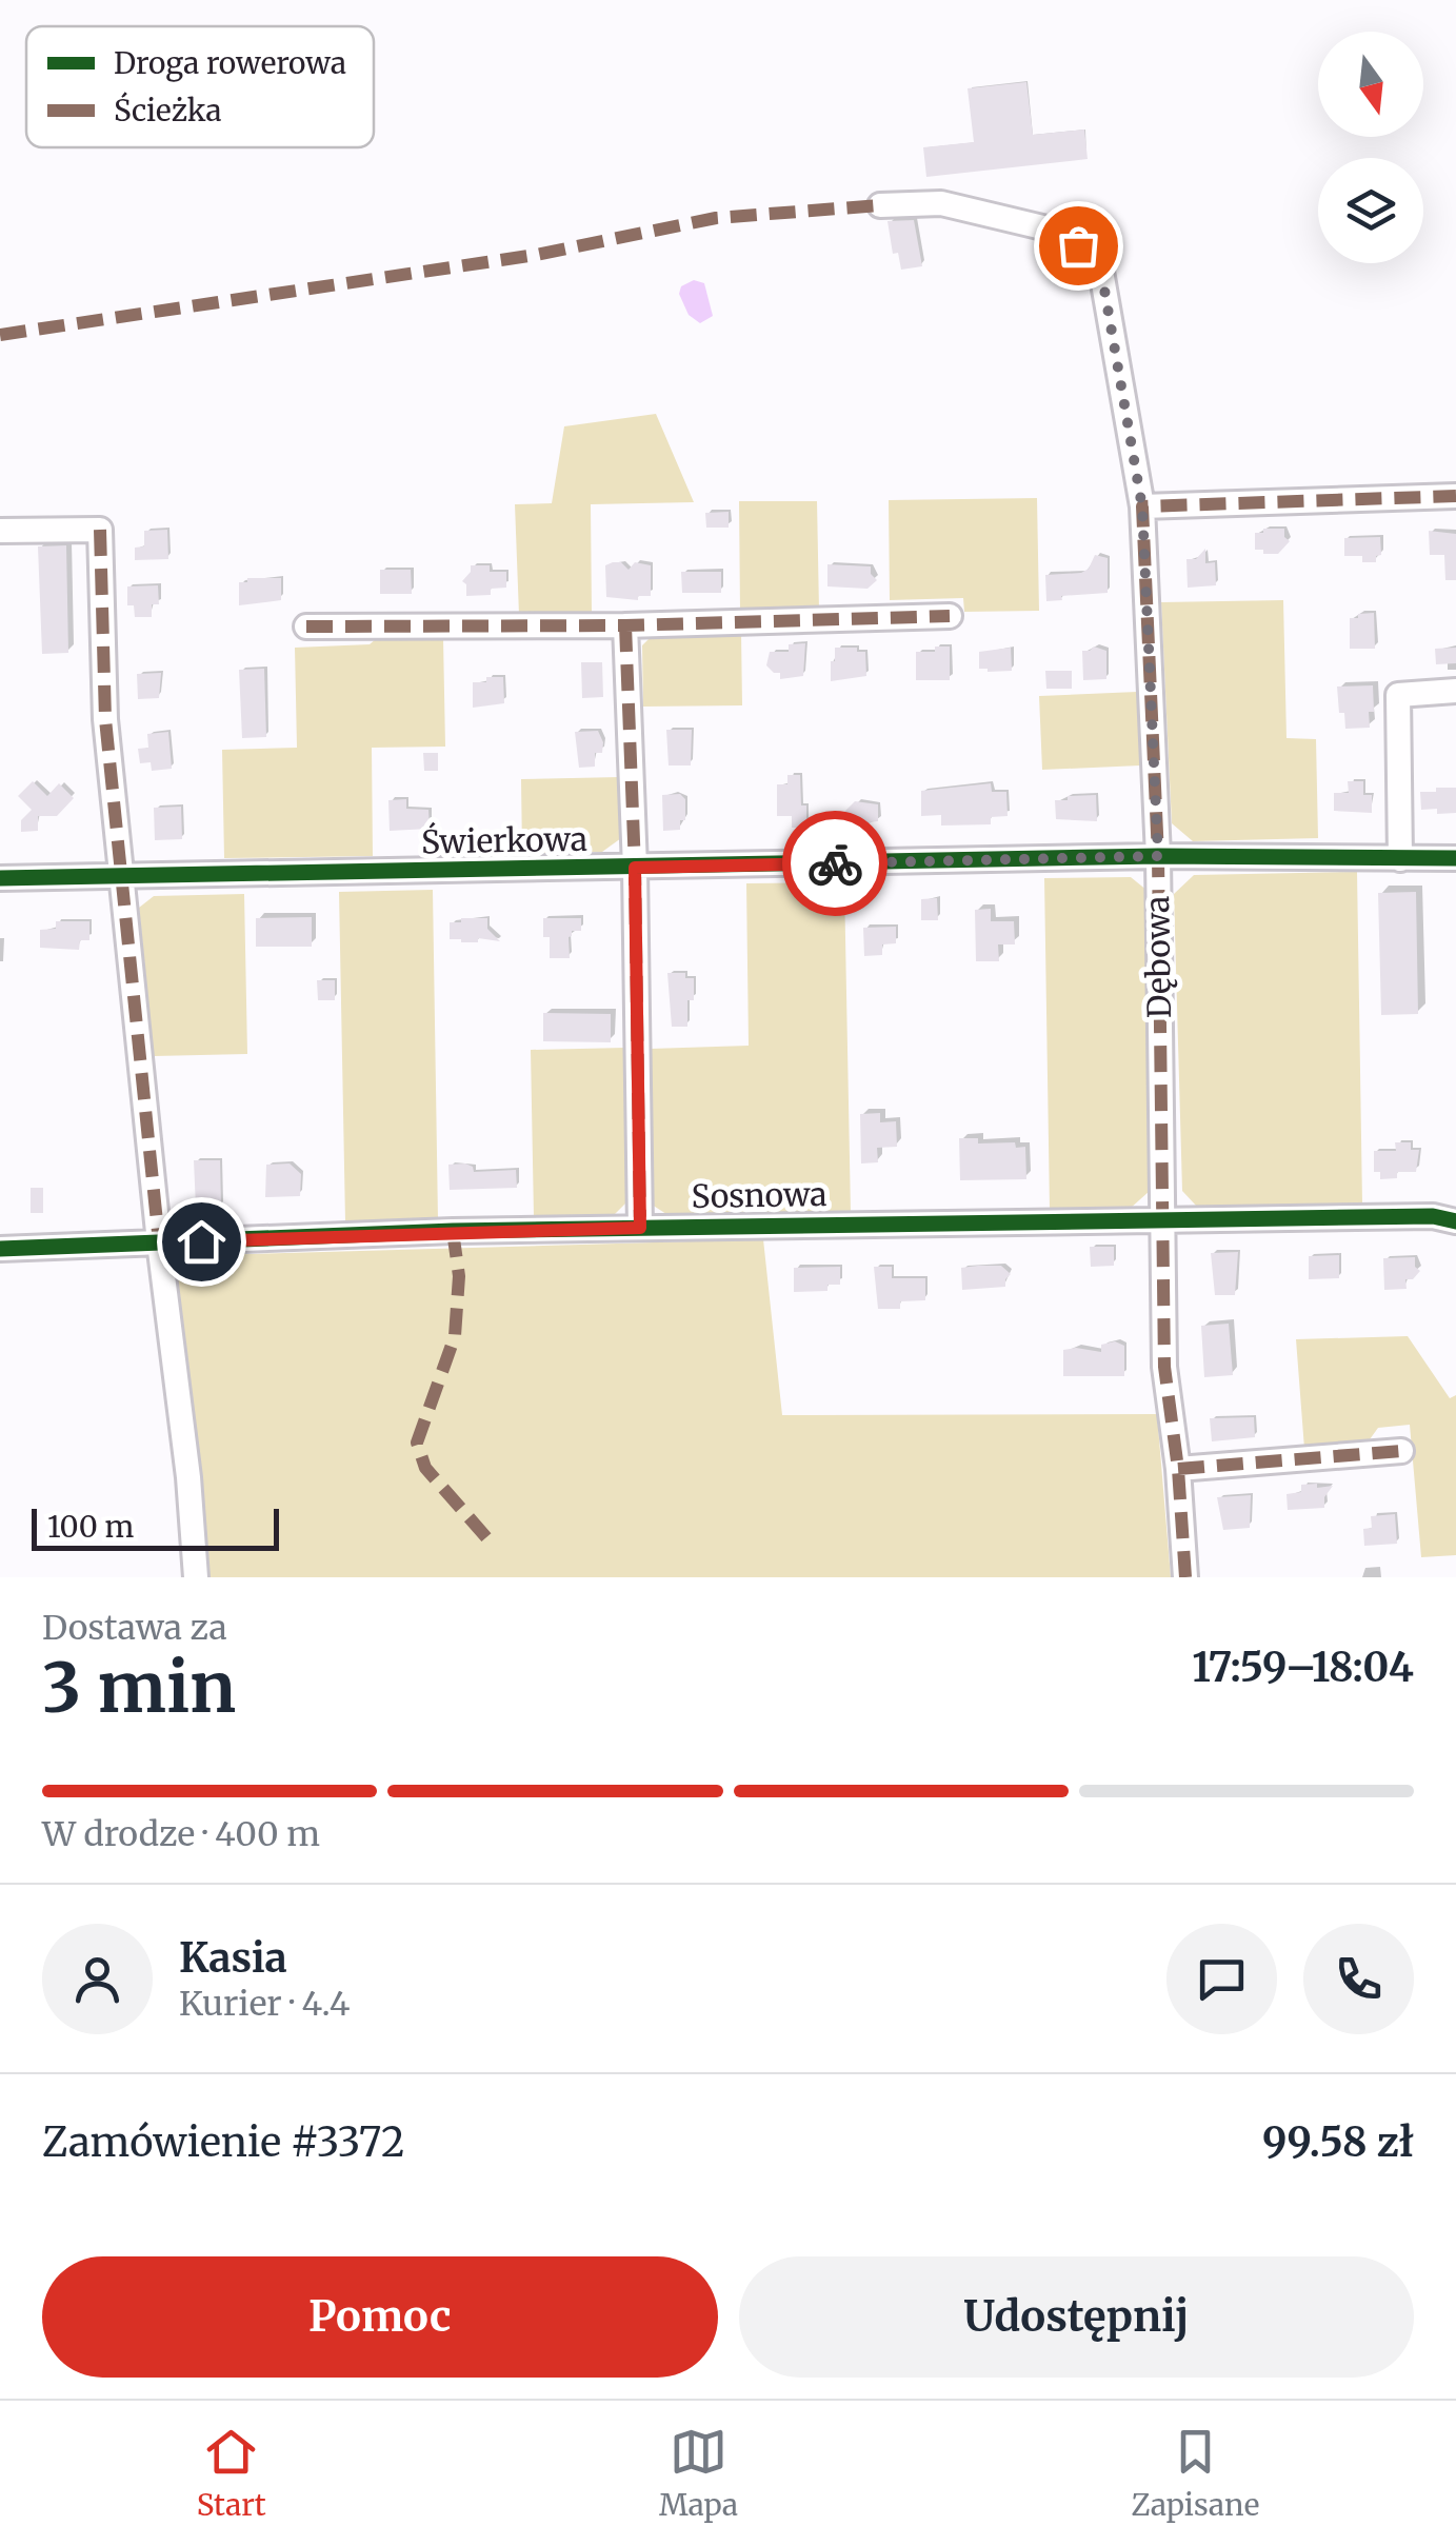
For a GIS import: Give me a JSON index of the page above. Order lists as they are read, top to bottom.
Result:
{
  "streets": {
    "street": ["Świerkowa", "Dębowa", "Sosnowa"]
  },
  "crossings": [
    ["Świerkowa", "Dębowa"],
    ["Świerkowa", "Sosnowa"],
    ["Dębowa", "Sosnowa"]
  ],
  "legend": ["Droga rowerowa", "Ścieżka"],
  "scale_bar": "100 m",
  "north": "bottom",
  "page": {
    "scale": "100 m",
    "heading": ["3 min", "Dostawa za", "17:59–18:04"],
    "panel": [
      "Kasia",
      "Kurier · 4.4",
      "Zamówienie #3372",
      "99.58 zł"
    ],
    "bar": "W drodze · 400 m",
    "buttons": ["Pomoc", "Udostępnij"],
    "tabs": ["Start", "Mapa", "Zapisane"]
  }
}
